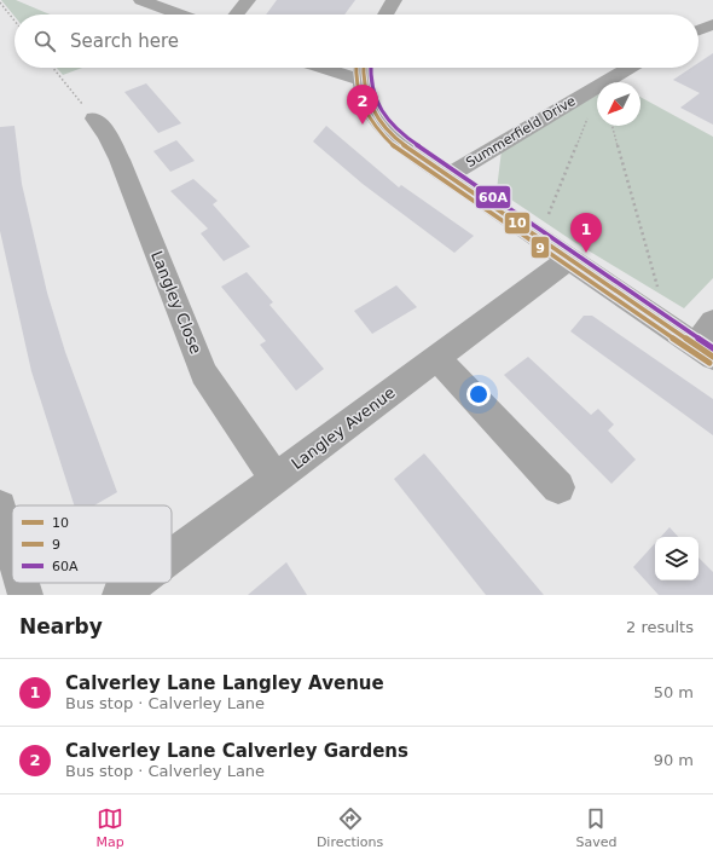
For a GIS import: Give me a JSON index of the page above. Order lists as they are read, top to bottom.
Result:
{
  "streets": {
    "street": ["Summerfield Drive", "Langley Close", "Langley Avenue"]
  },
  "crossings": [
    ["Langley Close", "Langley Avenue"]
  ],
  "lines": ["transit line 10", "transit line 9", "transit line 60A"],
  "legend": ["10", "9", "60A"],
  "north": "bottom left",
  "page": {
    "search": "Search here",
    "pins": ["2", "1"],
    "heading": ["Nearby", "2 results"],
    "list": [
      {
        "mark": "1",
        "name": "Calverley Lane Langley Avenue",
        "note": "Bus stop · Calverley Lane",
        "value": "50 m"
      },
      {
        "mark": "2",
        "name": "Calverley Lane Calverley Gardens",
        "note": "Bus stop · Calverley Lane",
        "value": "90 m"
      }
    ],
    "nav": ["Map", "Directions", "Saved"]
  }
}
